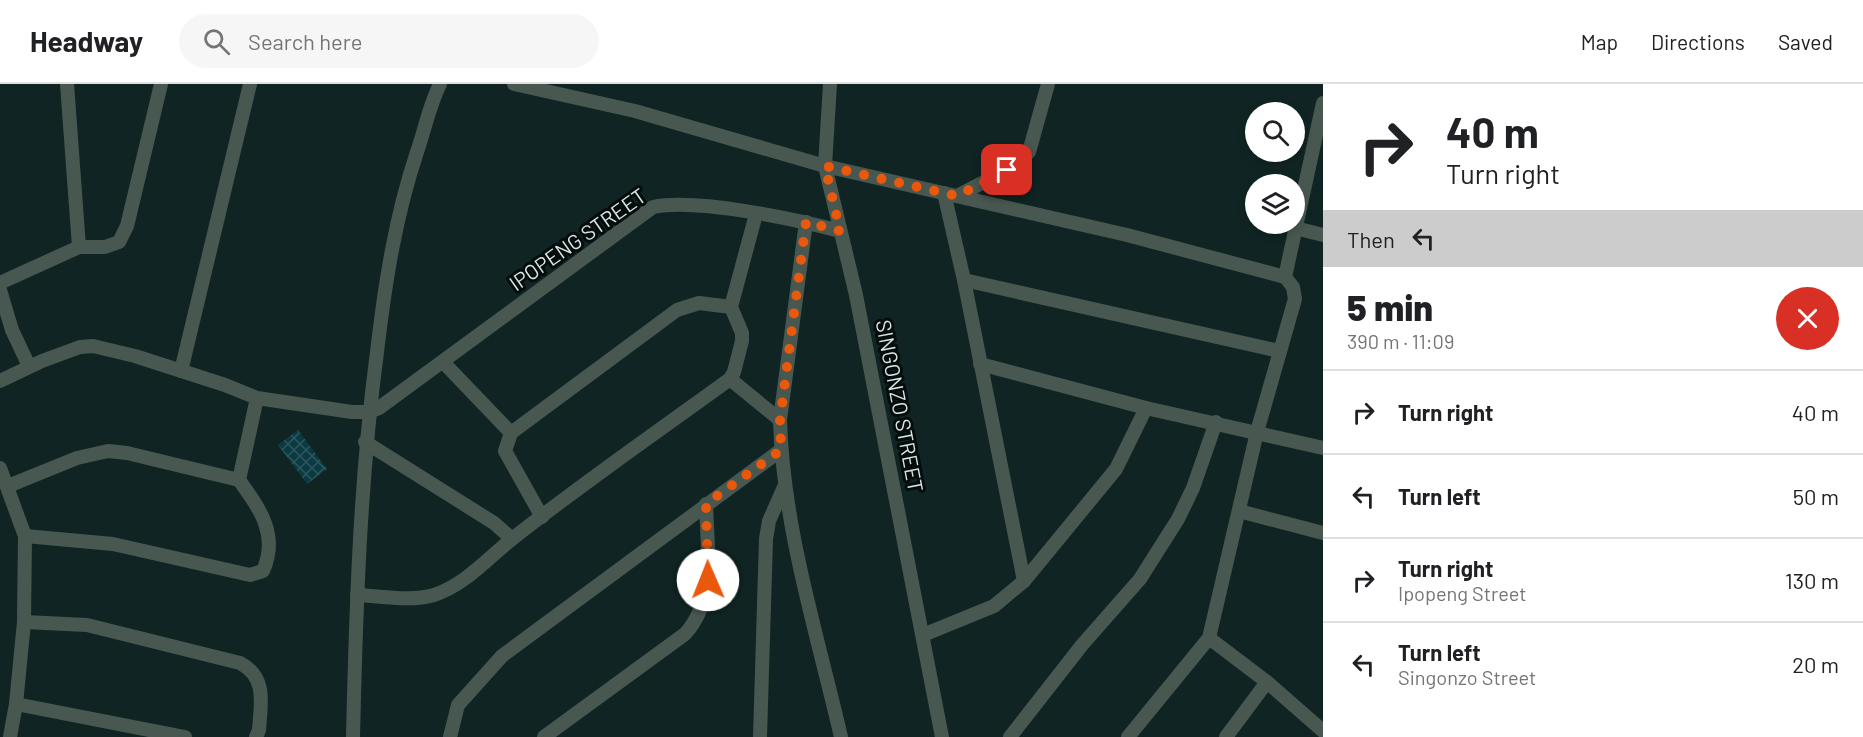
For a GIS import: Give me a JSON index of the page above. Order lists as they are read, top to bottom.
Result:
{
  "streets": {
    "street": ["IPOPENG STREET", "SINGONZO STREET"]
  },
  "crossings": [
    ["IPOPENG STREET", "SINGONZO STREET"]
  ],
  "page": {
    "header": "Headway",
    "search": "Search here",
    "nav": ["Map", "Directions", "Saved"],
    "turn": ["40 m", "Turn right"],
    "then": "Then",
    "heading": ["5 min", "390 m · 11:09"],
    "list": [
      {
        "name": "Turn right",
        "value": "40 m"
      },
      {
        "name": "Turn left",
        "value": "50 m"
      },
      {
        "name": "Turn right",
        "note": "Ipopeng Street",
        "value": "130 m"
      },
      {
        "name": "Turn left",
        "note": "Singonzo Street",
        "value": "20 m"
      }
    ]
  }
}
